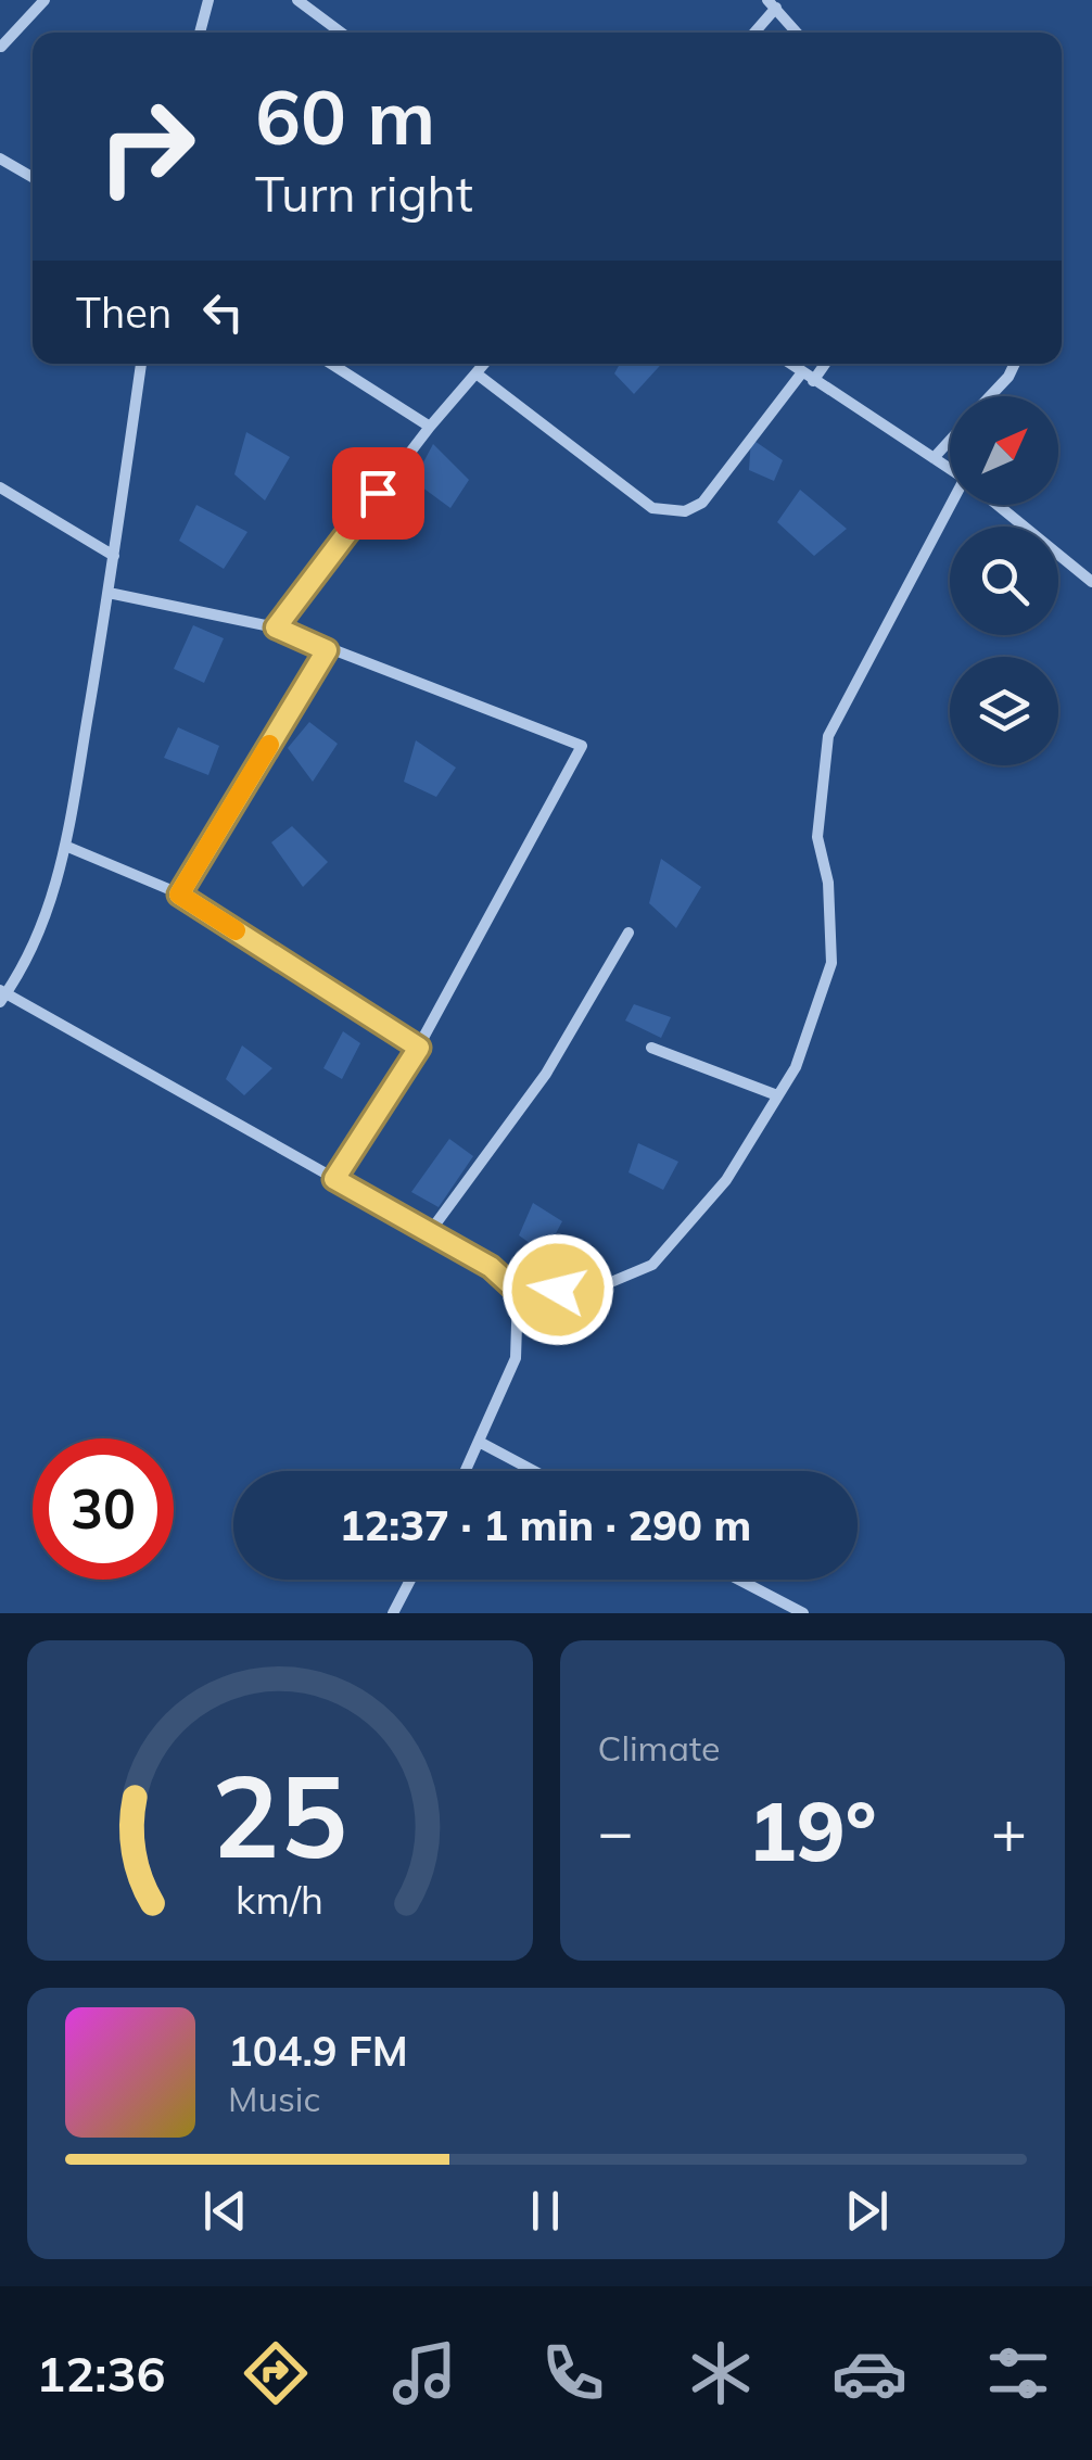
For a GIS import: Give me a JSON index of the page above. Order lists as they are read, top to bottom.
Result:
{
  "north": "top right",
  "page": {
    "turn": ["60 m", "Turn right"],
    "then": "Then",
    "limit": "30",
    "trip": "12:37 · 1 min · 290 m",
    "tile": "Climate",
    "heat": ["−", "19°", "+"],
    "song": ["104.9 FM", "Music"],
    "tabs": "12:36",
    "gauge": ["25", "km/h"]
  }
}
